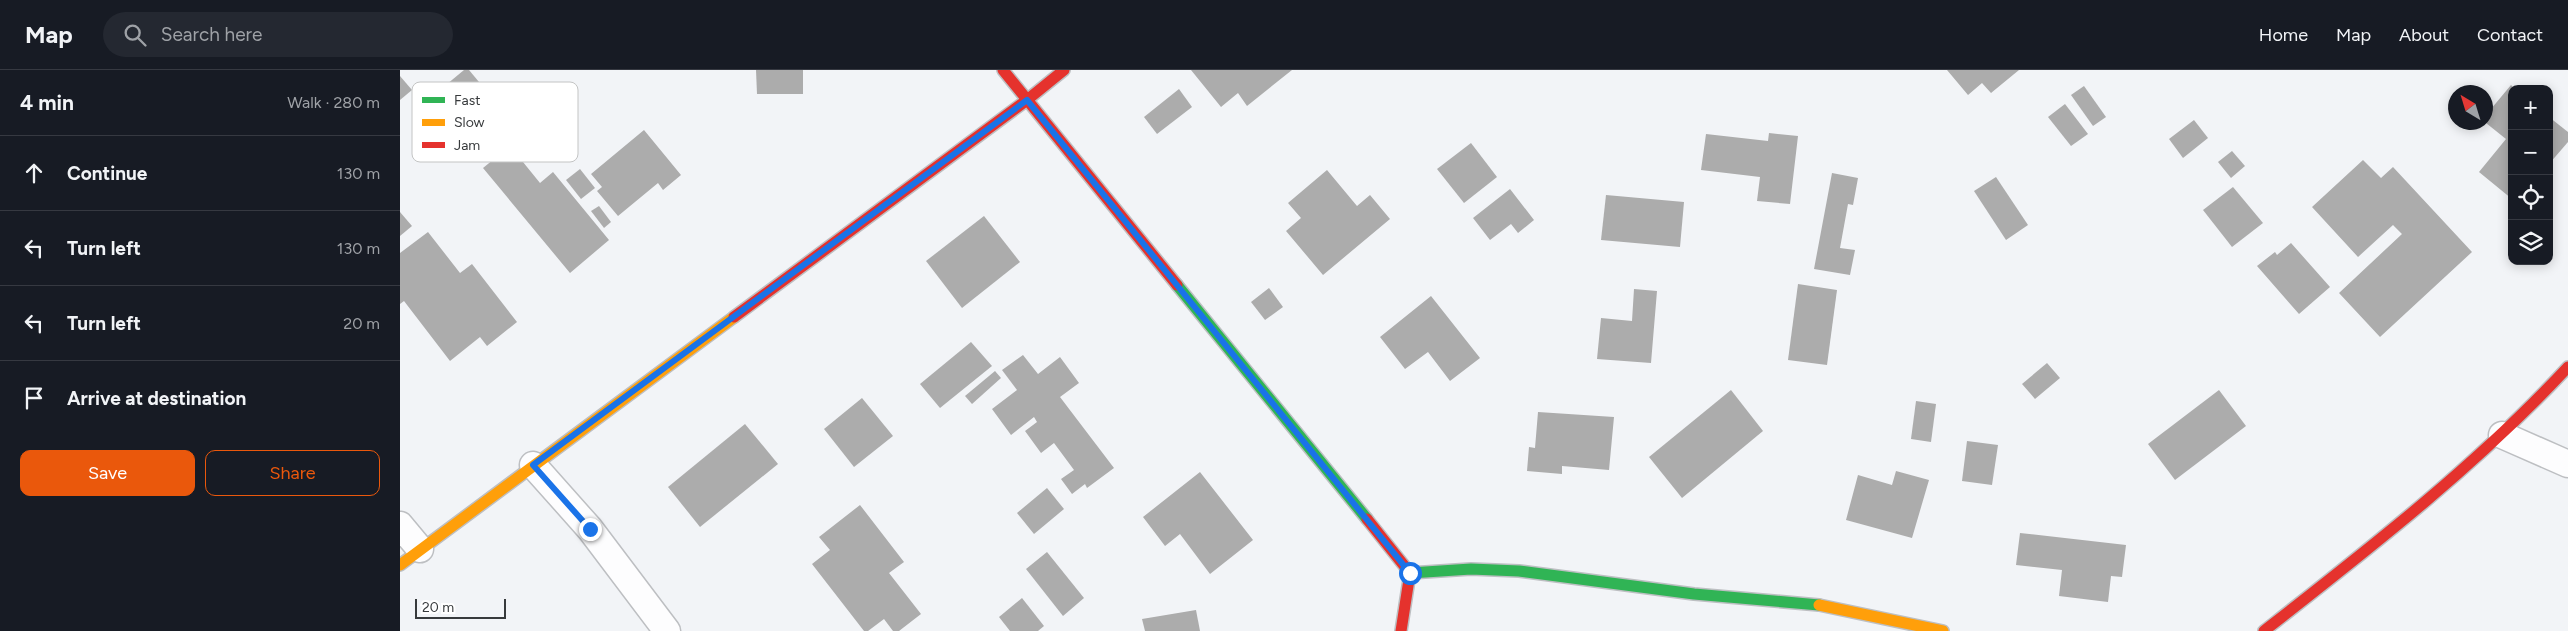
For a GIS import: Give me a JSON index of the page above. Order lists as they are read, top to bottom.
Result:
{
  "legend": ["Fast", "Slow", "Jam"],
  "scale_bar": "20 m",
  "north": "top left",
  "page": {
    "header": "Map",
    "search": "Search here",
    "nav": [
      "Home",
      "Map",
      "About",
      "Contact"
    ],
    "heading": ["4 min", "Walk · 280 m"],
    "map_buttons": ["+", "−"],
    "list": [
      ["Continue", "130 m"],
      ["Turn left", "130 m"],
      ["Turn left", "20 m"],
      "Arrive at destination"
    ],
    "buttons": ["Save", "Share"],
    "scale": "20 m"
  }
}
